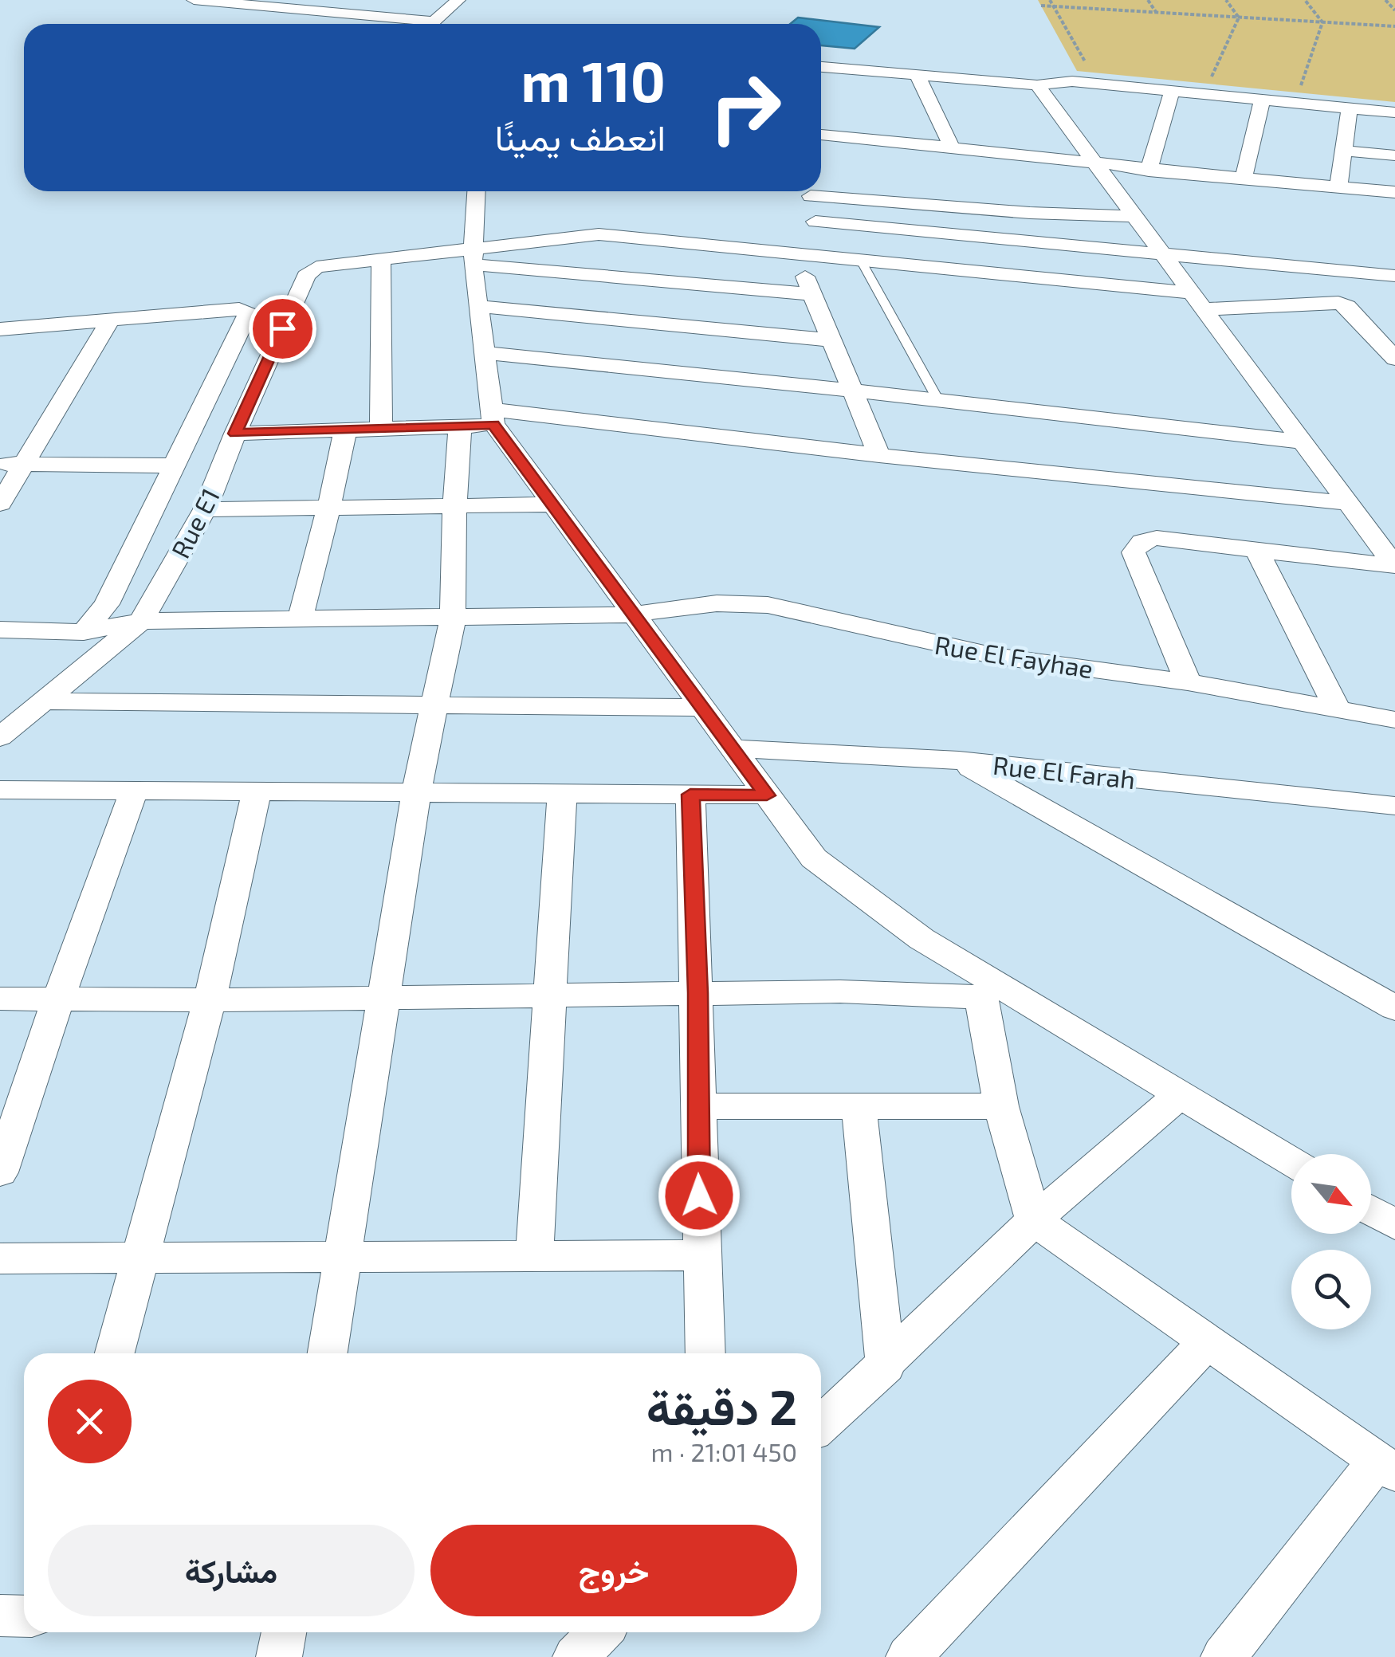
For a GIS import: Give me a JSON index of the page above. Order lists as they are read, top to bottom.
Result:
{
  "streets": {
    "street": ["Rue E1", "Rue El Fayhae", "Rue El Farah"]
  },
  "crossings": [
    ["Rue E1", "Rue El Fayhae"]
  ],
  "north": "bottom right",
  "page": {
    "turn": ["110 m", "انعطف يمينًا"],
    "heading": ["2 دقيقة", "450 m · 21:01"],
    "buttons": ["خروج", "مشاركة"]
  }
}
